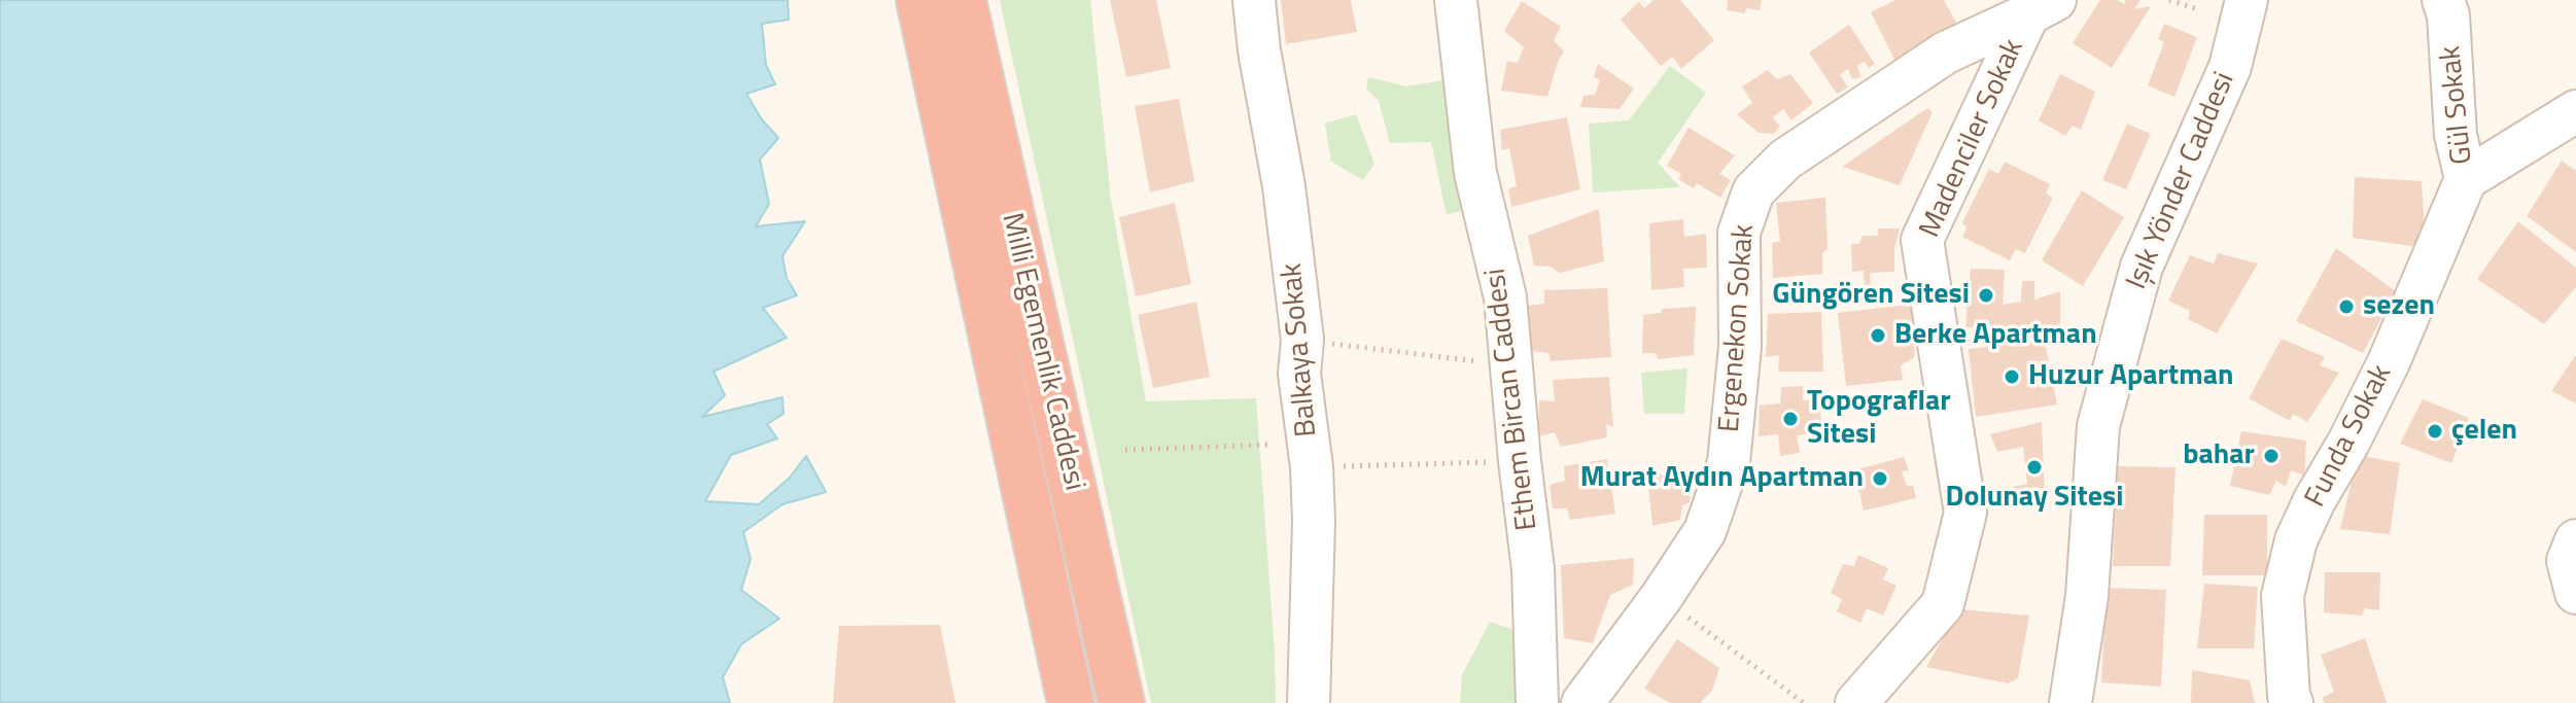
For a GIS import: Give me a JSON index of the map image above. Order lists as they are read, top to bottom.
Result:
{
  "streets": {
    "highway": ["Milli Egemenlik Caddesi"],
    "street": [
      "Gül Sokak",
      "Madenciler Sokak",
      "Işık Yönder Caddesi",
      "Ergenekon Sokak",
      "Balkaya Sokak",
      "Ethem Bircan Caddesi",
      "Funda Sokak"
    ]
  },
  "crossings": [
    ["Gül Sokak", "Funda Sokak"],
    ["Madenciler Sokak", "Ergenekon Sokak"]
  ],
  "places": [
    "Güngören Sitesi",
    "sezen",
    "Berke Apartman",
    "Huzur Apartman",
    "Topograflar Sitesi",
    "çelen",
    "bahar",
    "Dolunay Sitesi",
    "Murat Aydın Apartman"
  ]
}
